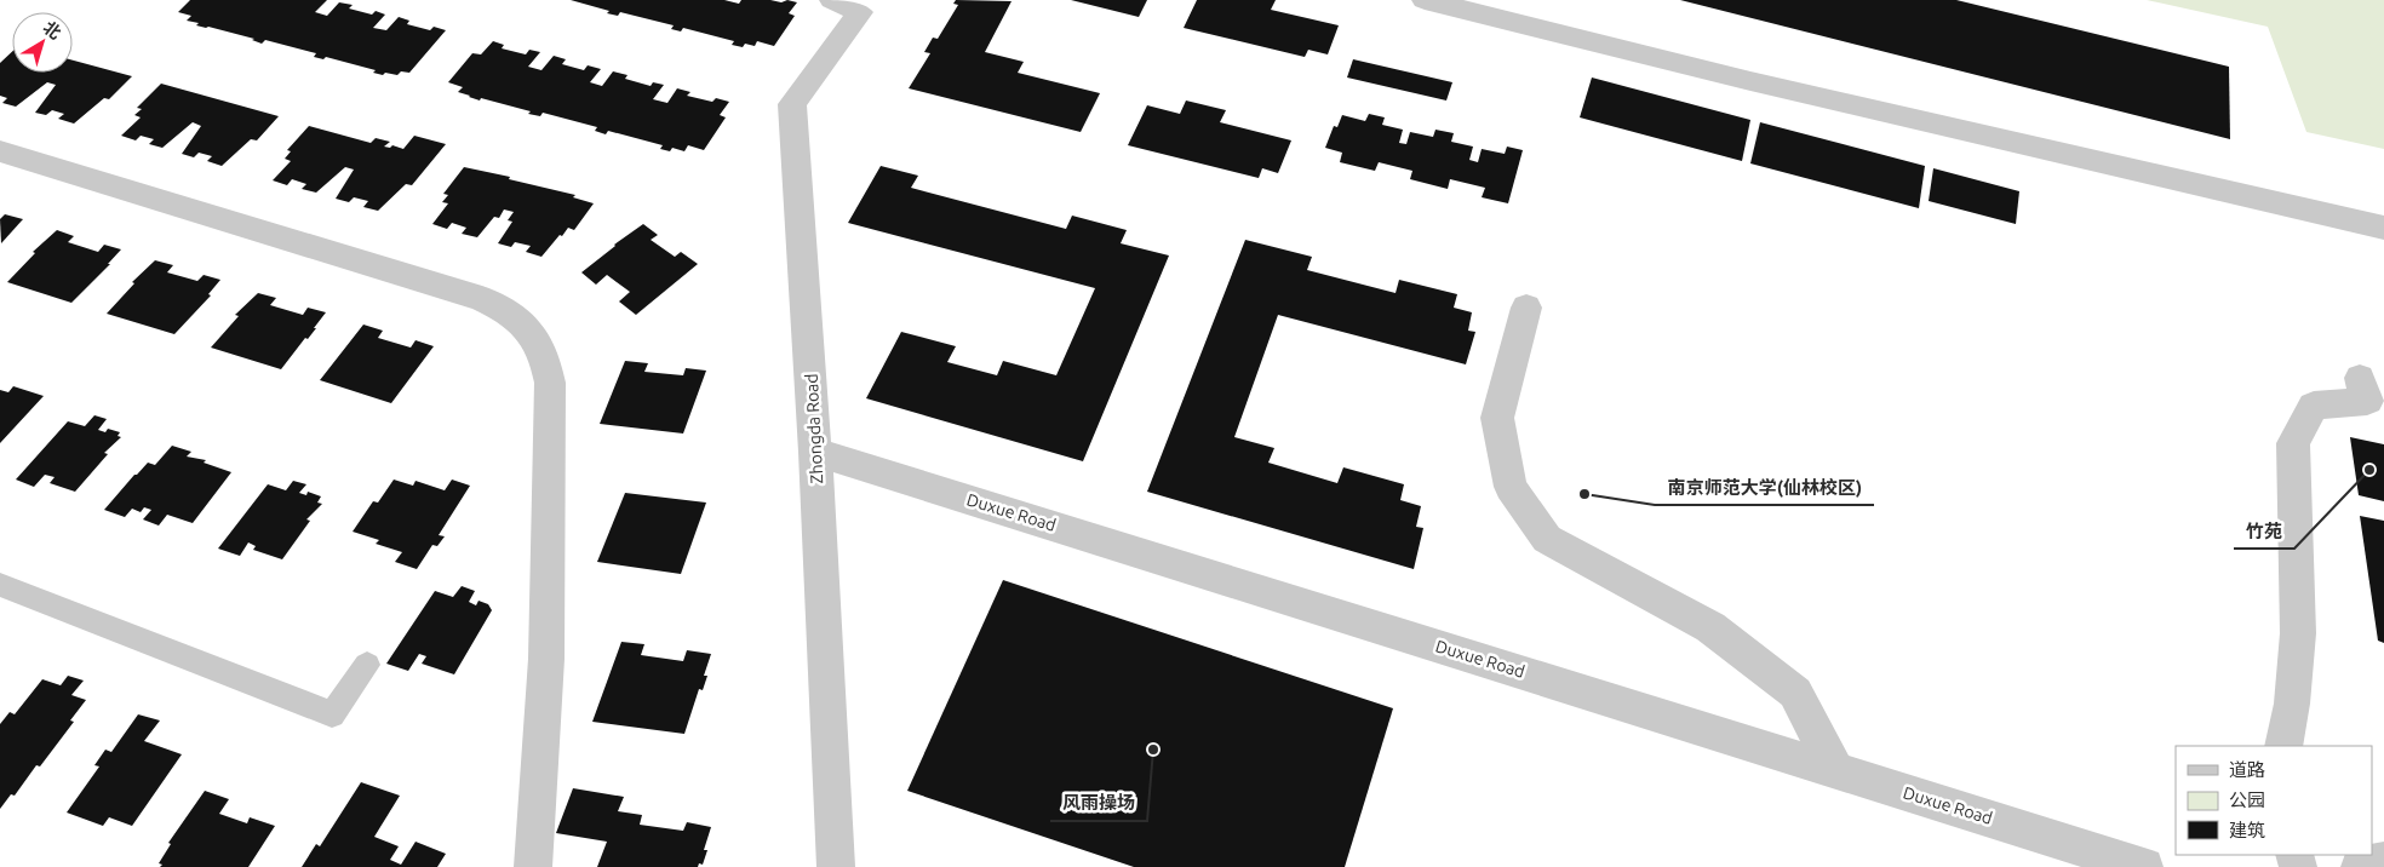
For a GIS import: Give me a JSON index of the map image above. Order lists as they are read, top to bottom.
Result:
{
  "streets": {
    "street": ["Zhongda Road", "Duxue Road"]
  },
  "crossings": [
    ["Zhongda Road", "Duxue Road"]
  ],
  "places": ["竹苑", "南京师范大学(仙林校区)", "风雨操场"],
  "legend": ["道路", "公园", "建筑"],
  "north": "top right"
}
